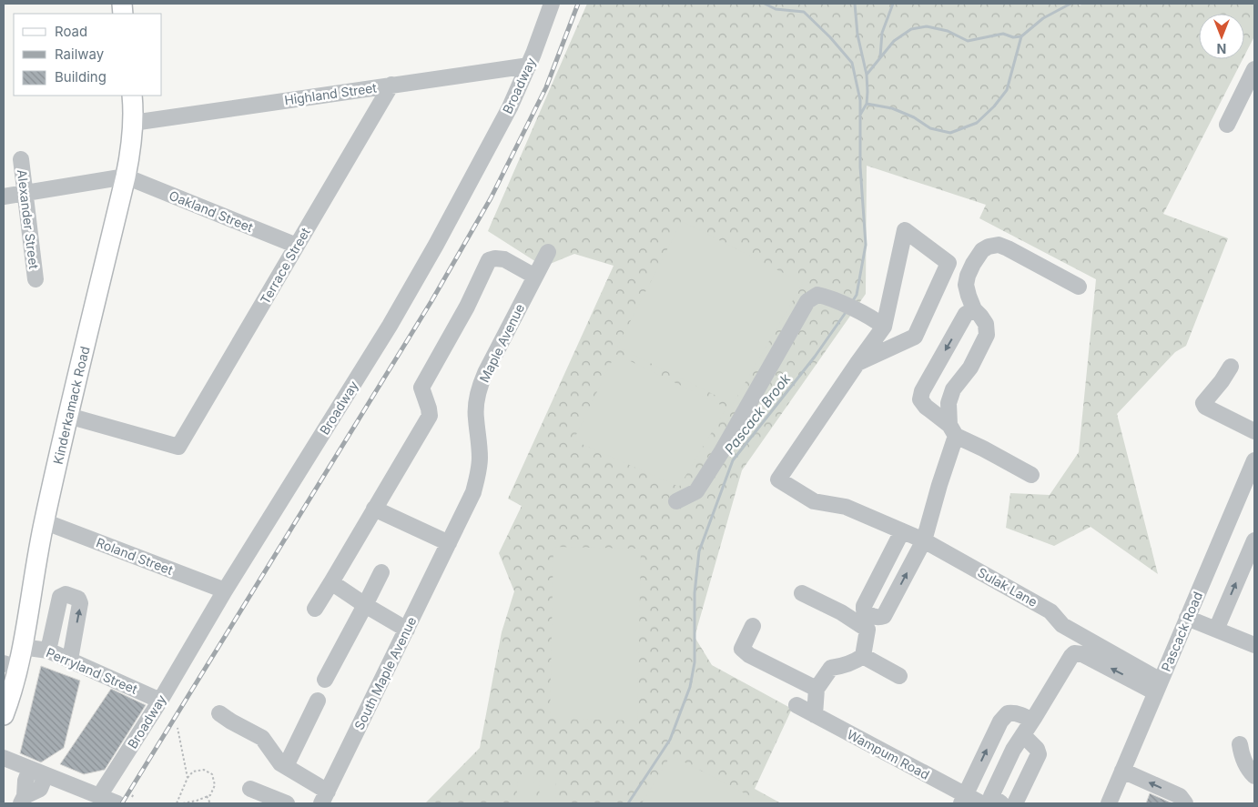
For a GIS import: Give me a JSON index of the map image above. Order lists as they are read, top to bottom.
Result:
{
  "streets": {
    "main road": ["Kinderkamack Road"],
    "street": [
      "Broadway",
      "Highland Street",
      "Oakland Street",
      "Alexander Street",
      "Terrace Street",
      "Maple Avenue",
      "Roland Street",
      "Sulak Lane",
      "Pascack Road",
      "Perryland Street",
      "South Maple Avenue",
      "Wampum Road"
    ]
  },
  "crossings": [
    ["Broadway", "Highland Street"],
    ["Broadway", "Roland Street"],
    ["Broadway", "Perryland Street"],
    ["Highland Street", "Terrace Street"],
    ["Highland Street", "Kinderkamack Road"],
    ["Oakland Street", "Terrace Street"],
    ["Oakland Street", "Kinderkamack Road"],
    ["Terrace Street", "Kinderkamack Road"],
    ["Maple Avenue", "South Maple Avenue"],
    ["Kinderkamack Road", "Roland Street"],
    ["Kinderkamack Road", "Perryland Street"],
    ["Sulak Lane", "Pascack Road"]
  ],
  "water": ["Pascack Brook"],
  "legend": ["Road", "Railway", "Building"],
  "north": "bottom"
}
